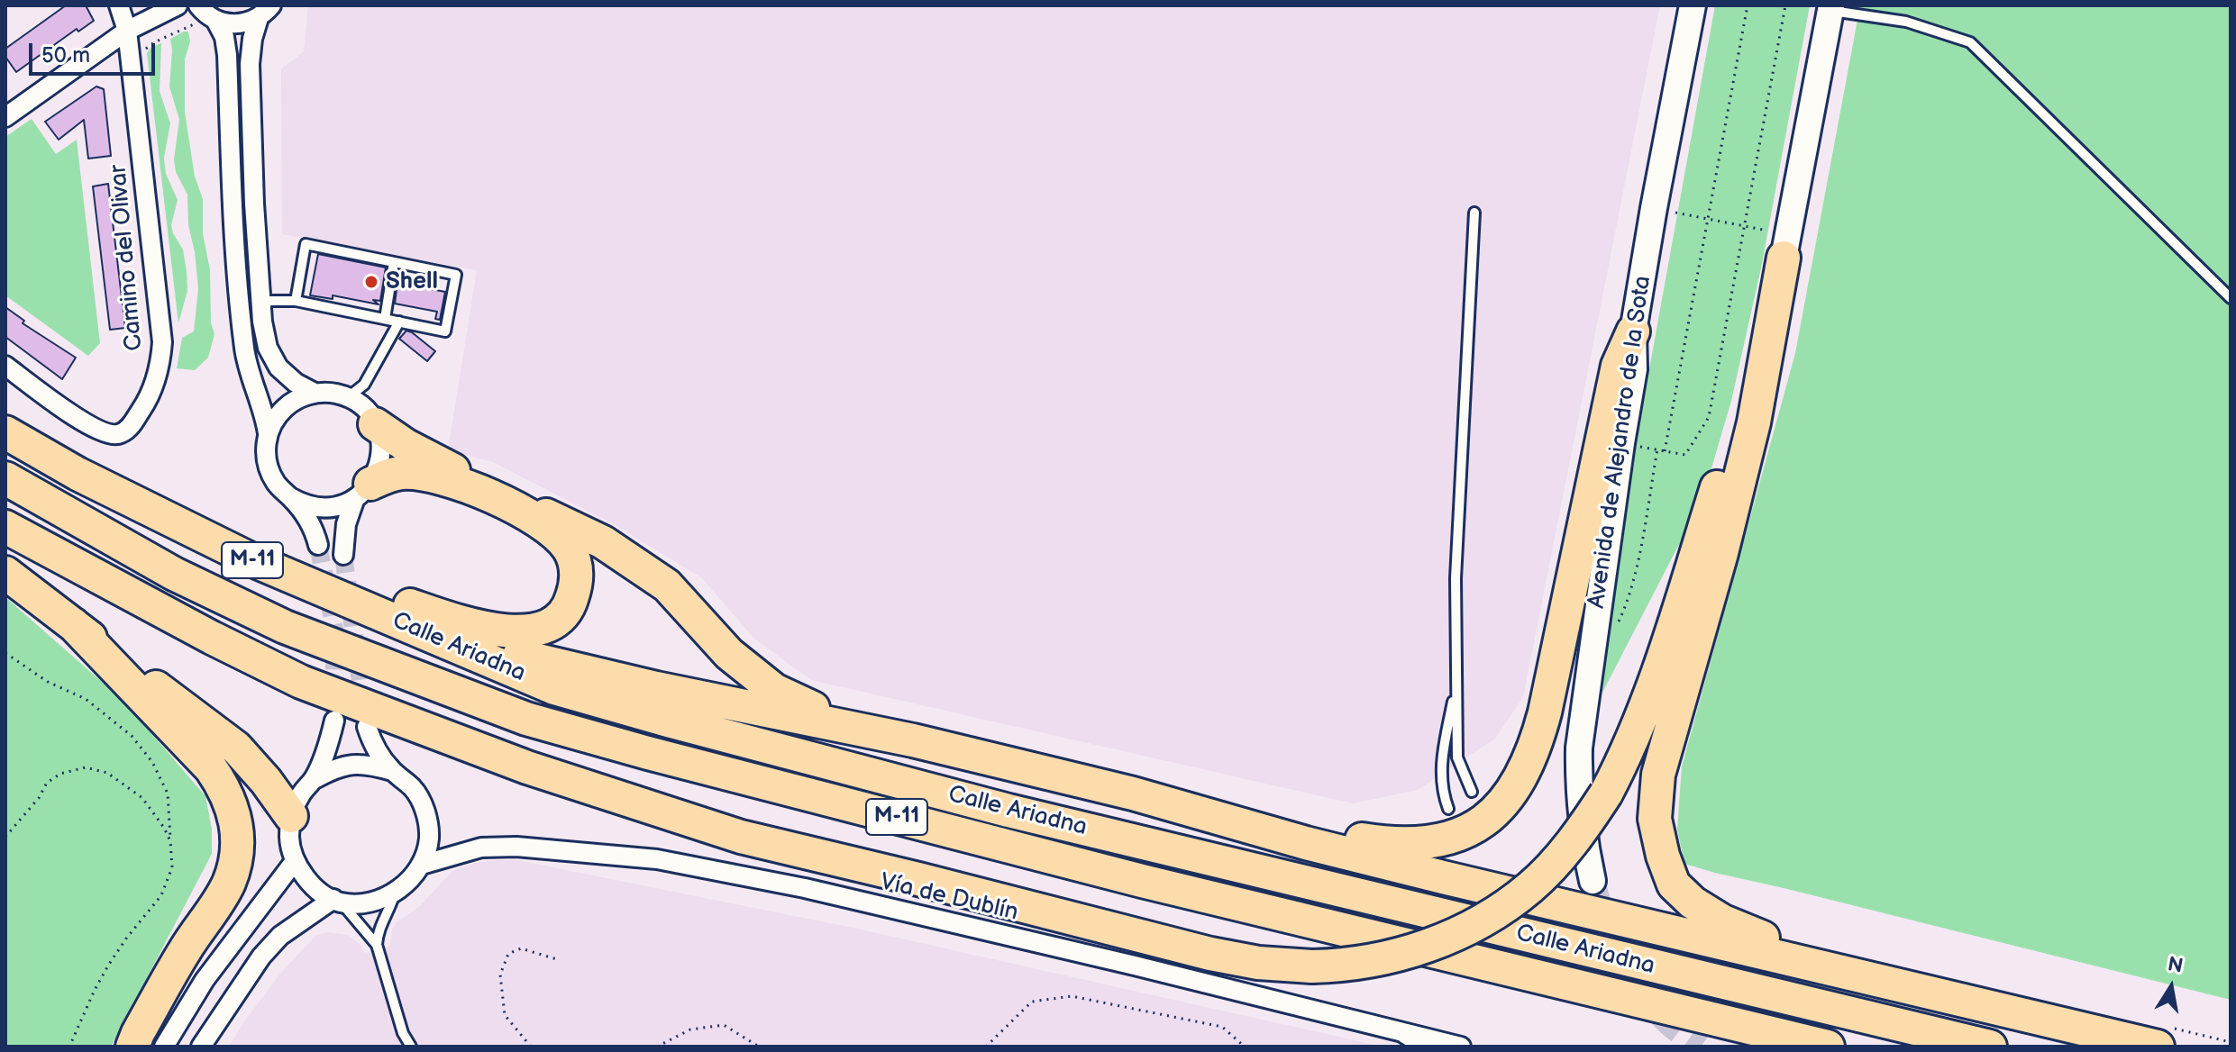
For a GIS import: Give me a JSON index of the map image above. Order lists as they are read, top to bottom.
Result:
{
  "streets": {
    "highway": ["M-11", "Calle Ariadna"],
    "main road": ["Avenida de Alejandro de la Sota"],
    "street": ["Camino del Olivar", "Vía de Dublín"]
  },
  "places": ["Shell"],
  "scale_bar": "50 m",
  "north": "top"
}
